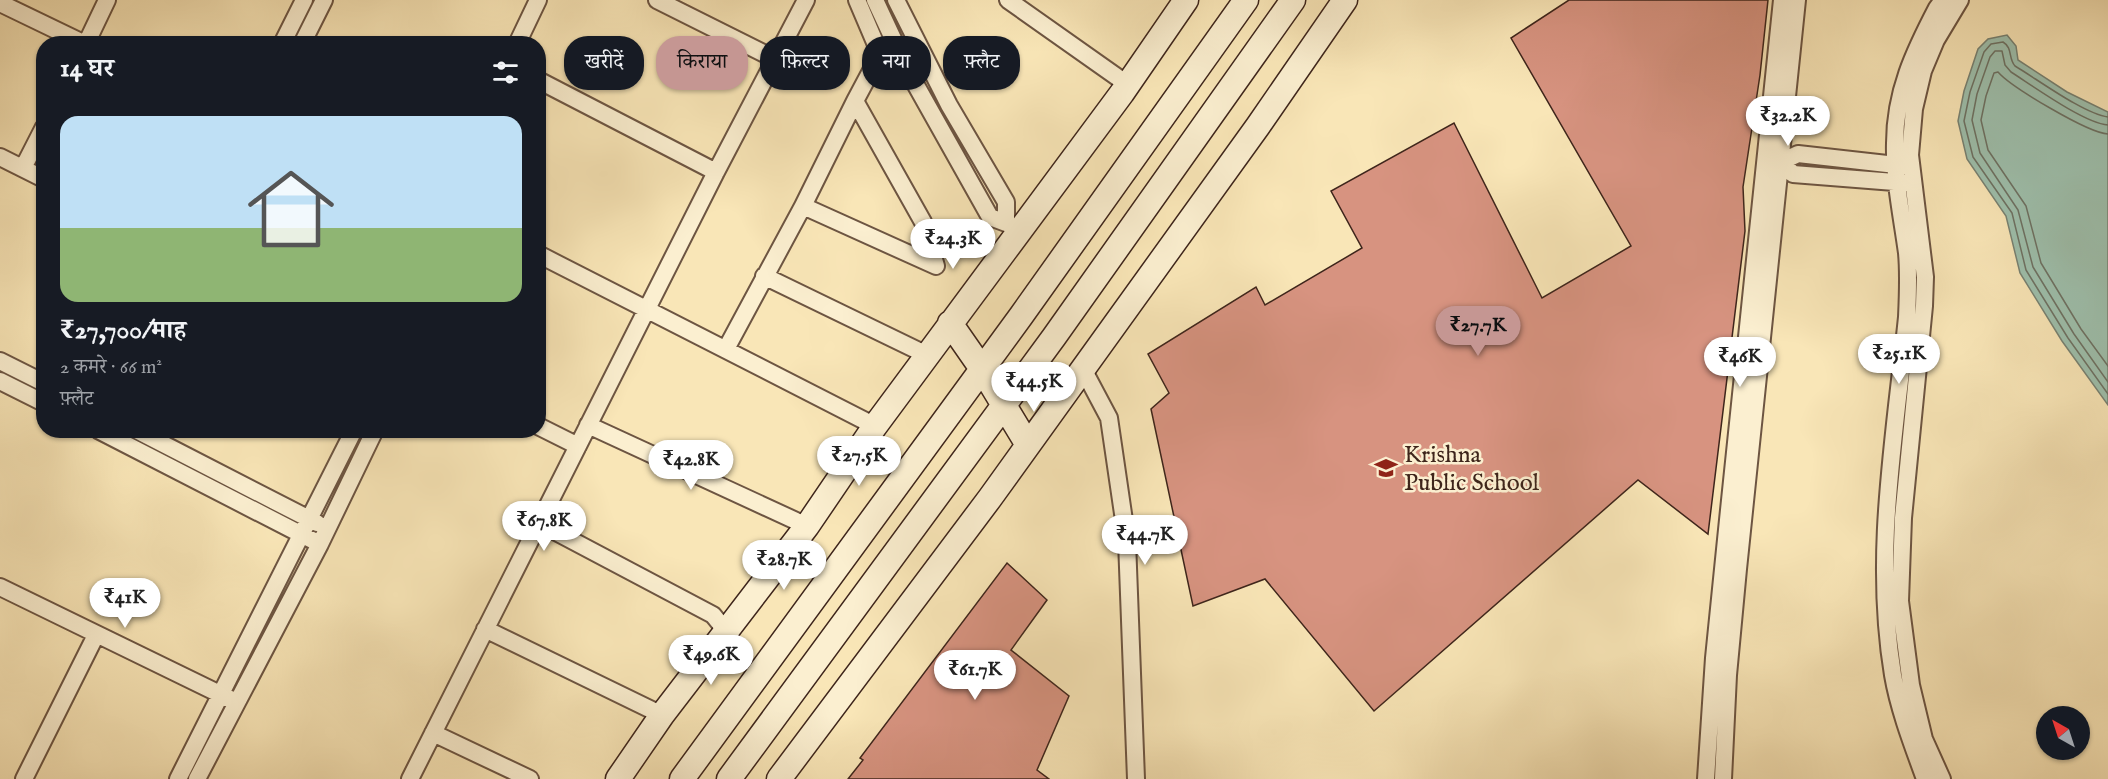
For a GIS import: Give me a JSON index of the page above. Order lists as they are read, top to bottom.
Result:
{
  "places": {
    "school or university": ["Krishna Public School"]
  },
  "north": "top left",
  "page": {
    "chip": [
      "खरीदें",
      "किराया",
      "फ़िल्टर",
      "नया",
      "फ़्लैट"
    ],
    "heading": "14 घर",
    "price": [
      "₹32.2K",
      "₹24.3K",
      "₹27.7K",
      "₹25.1K",
      "₹46K",
      "₹44.5K",
      "₹27.5K",
      "₹42.8K",
      "₹67.8K",
      "₹44.7K",
      "₹28.7K",
      "₹41K",
      "₹49.6K",
      "₹61.7K"
    ],
    "list": [
      {
        "name": "₹27,700/माह",
        "note": "2 कमरे · 66 m² · फ़्लैट"
      }
    ]
  }
}
